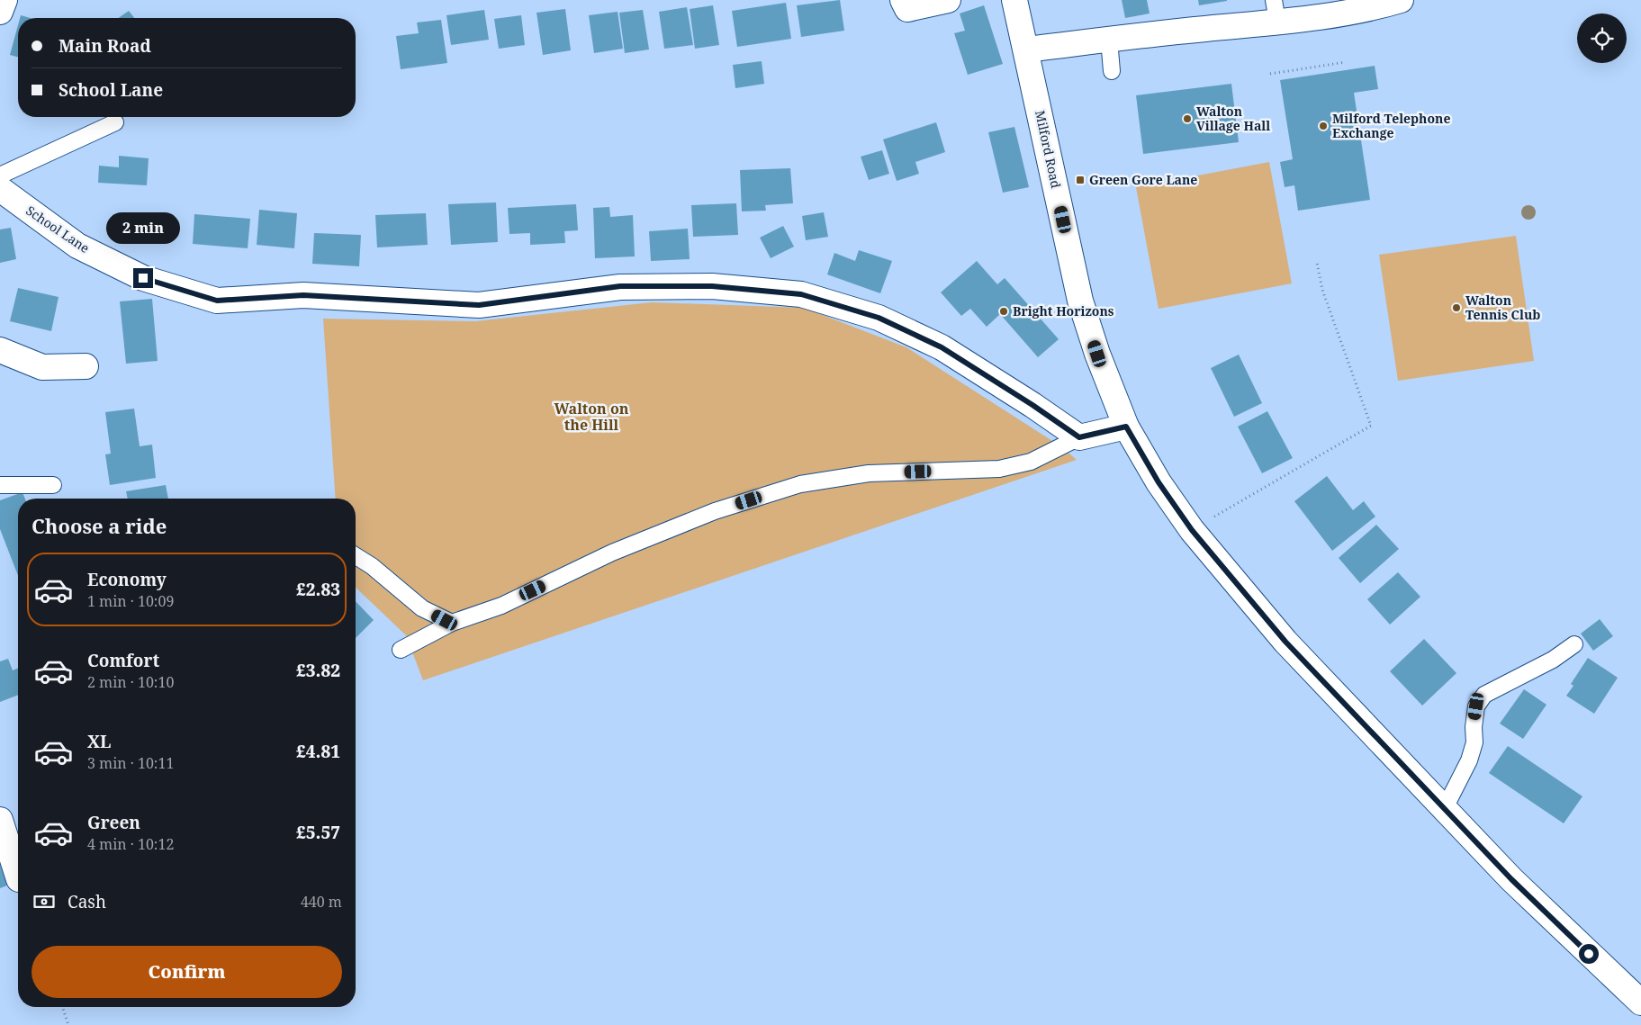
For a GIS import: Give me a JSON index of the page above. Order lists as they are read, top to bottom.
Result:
{
  "streets": {
    "main road": ["Milford Road", "School Lane"]
  },
  "districts": ["Walton on the Hill"],
  "places": {
    "other": [
      "Walton Village Hall",
      "Milford Telephone Exchange",
      "Walton Tennis Club",
      "Bright Horizons"
    ],
    "transit": ["Green Gore Lane"]
  },
  "page": {
    "banner": ["Main Road", "School Lane"],
    "bubble": "2 min",
    "heading": "Choose a ride",
    "list": [
      {
        "name": "Economy",
        "note": "1 min · 10:09",
        "value": "£2.83"
      },
      {
        "name": "Comfort",
        "note": "2 min · 10:10",
        "value": "£3.82"
      },
      {
        "name": "XL",
        "note": "3 min · 10:11",
        "value": "£4.81"
      },
      {
        "name": "Green",
        "note": "4 min · 10:12",
        "value": "£5.57"
      }
    ],
    "pay": ["Cash", "440 m"],
    "buttons": "Confirm"
  }
}
